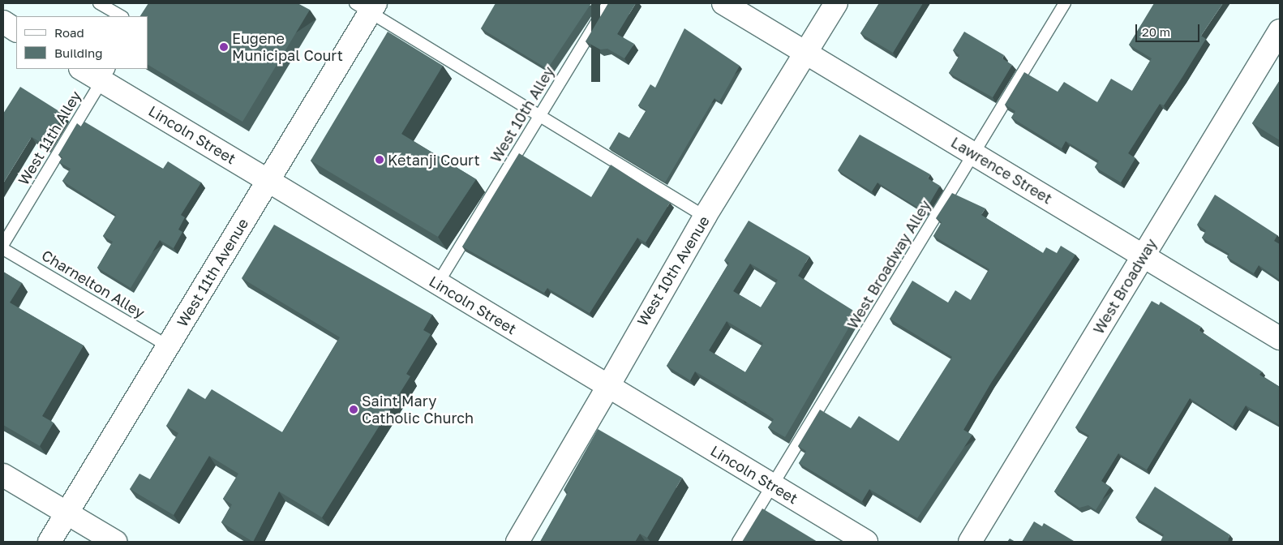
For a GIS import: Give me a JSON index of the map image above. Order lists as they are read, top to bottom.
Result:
{
  "streets": {
    "street": [
      "Lincoln Street",
      "Lawrence Street",
      "West 10th Avenue",
      "West 11th Avenue",
      "West Broadway"
    ],
    "lane": [
      "West 10th Alley",
      "West 11th Alley",
      "West Broadway Alley",
      "Charnelton Alley"
    ]
  },
  "crossings": [
    ["West 10th Alley", "Lincoln Street"],
    ["Lincoln Street", "West 11th Alley"],
    ["Lincoln Street", "West Broadway Alley"],
    ["Lincoln Street", "West 10th Avenue"],
    ["Lincoln Street", "West 11th Avenue"],
    ["Lawrence Street", "West Broadway Alley"],
    ["Lawrence Street", "West 10th Avenue"],
    ["Lawrence Street", "West Broadway"],
    ["West 11th Avenue", "Charnelton Alley"]
  ],
  "places": ["Eugene Municipal Court", "Ketanji Court", "Saint Mary Catholic Church"],
  "legend": ["Road", "Building"],
  "scale_bar": "20 m"
}
